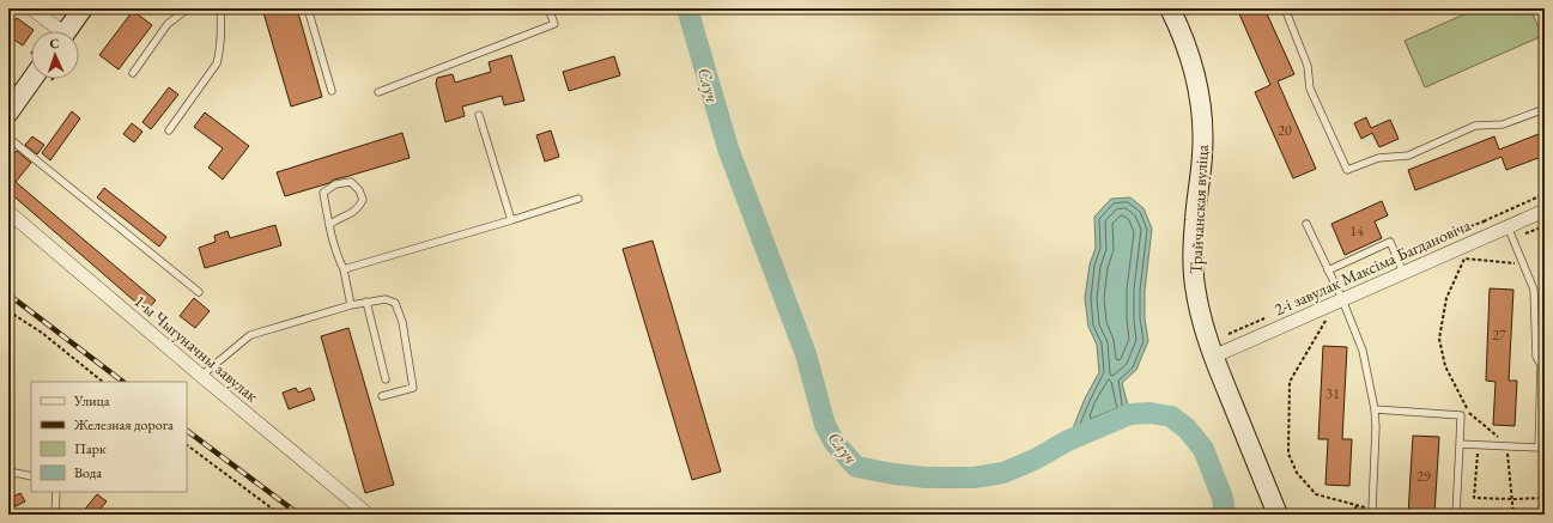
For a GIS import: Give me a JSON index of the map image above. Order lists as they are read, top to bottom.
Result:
{
  "streets": {
    "street": ["Трайчанская вуліца", "2-і завулак Максіма Багдановіча", "1-ы Чыгуначны завулак"]
  },
  "crossings": [
    ["Трайчанская вуліца", "2-і завулак Максіма Багдановіча"]
  ],
  "water": ["Случ"],
  "house_numbers": [
    "20",
    "14",
    "27",
    "31",
    "29"
  ],
  "legend": [
    "Улица",
    "Железная дорога",
    "Парк",
    "Вода"
  ],
  "north": "top"
}
